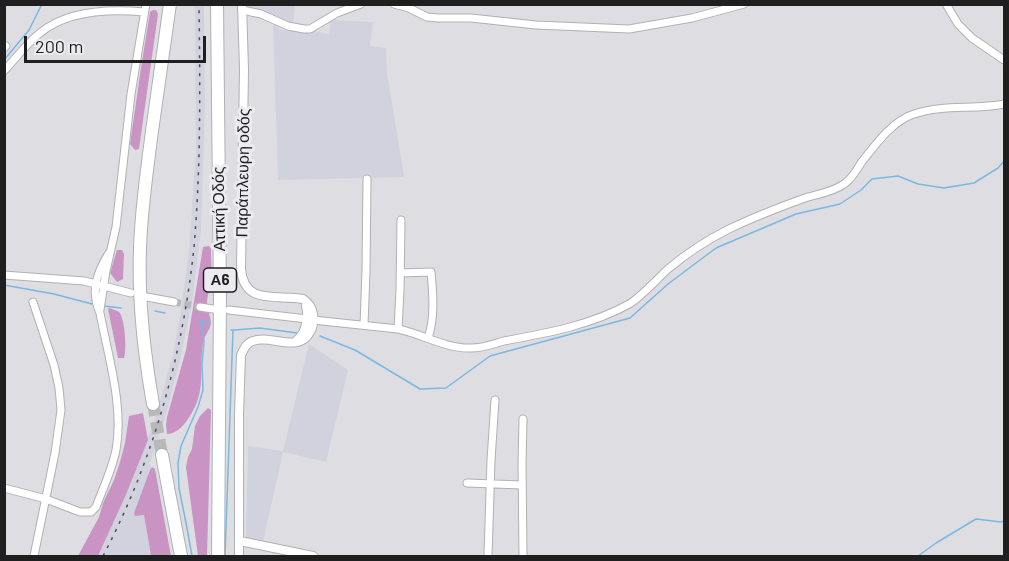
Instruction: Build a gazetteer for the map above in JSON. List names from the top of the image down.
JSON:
{
  "streets": {
    "highway": ["Αττική Οδός", "Α6"],
    "street": ["Παράπλευρη οδός"]
  },
  "scale_bar": "200 m"
}
